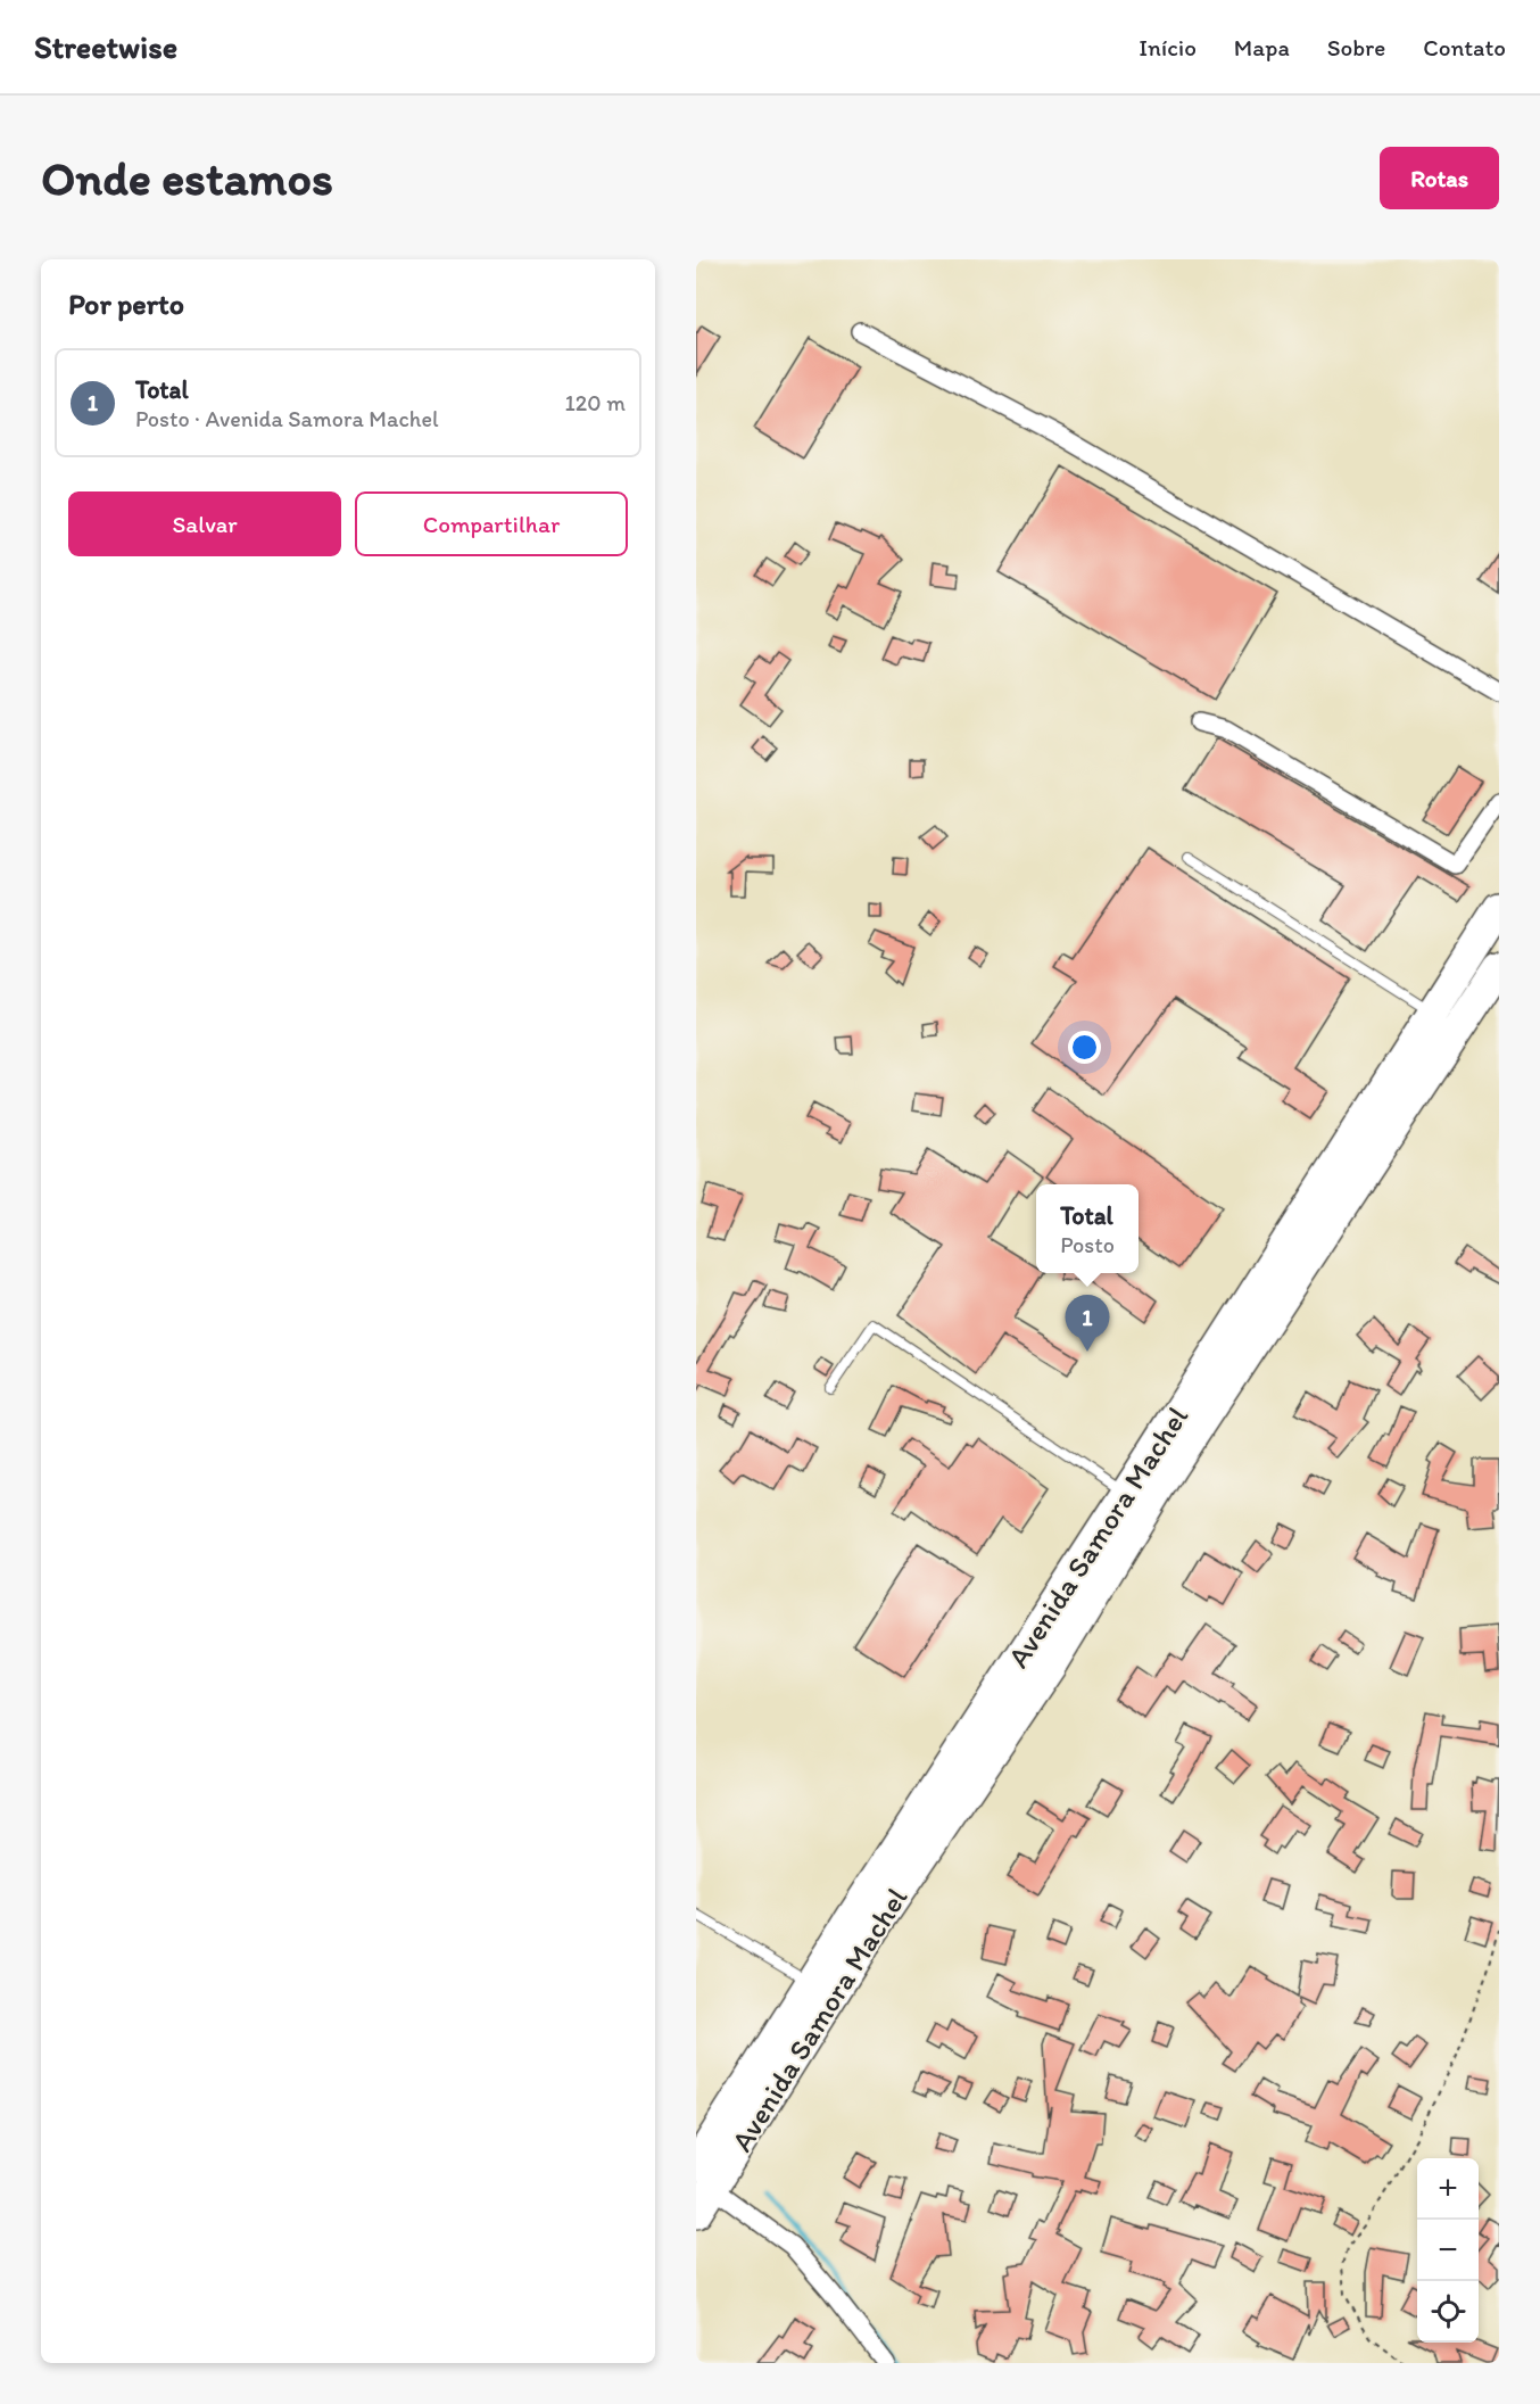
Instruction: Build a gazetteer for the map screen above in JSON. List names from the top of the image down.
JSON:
{
  "streets": {
    "highway": ["Avenida Samora Machel"]
  },
  "page": {
    "header": "Streetwise",
    "nav": [
      "Início",
      "Mapa",
      "Sobre",
      "Contato"
    ],
    "buttons": [
      "Rotas",
      ["Salvar", "Compartilhar"]
    ],
    "title": "Onde estamos",
    "heading": "Por perto",
    "list": [
      {
        "mark": "1",
        "name": "Total",
        "note": "Posto · Avenida Samora Machel",
        "value": "120 m"
      }
    ],
    "popup": ["Total", "Posto"],
    "pins": "1",
    "map_buttons": ["+", "−"]
  }
}
